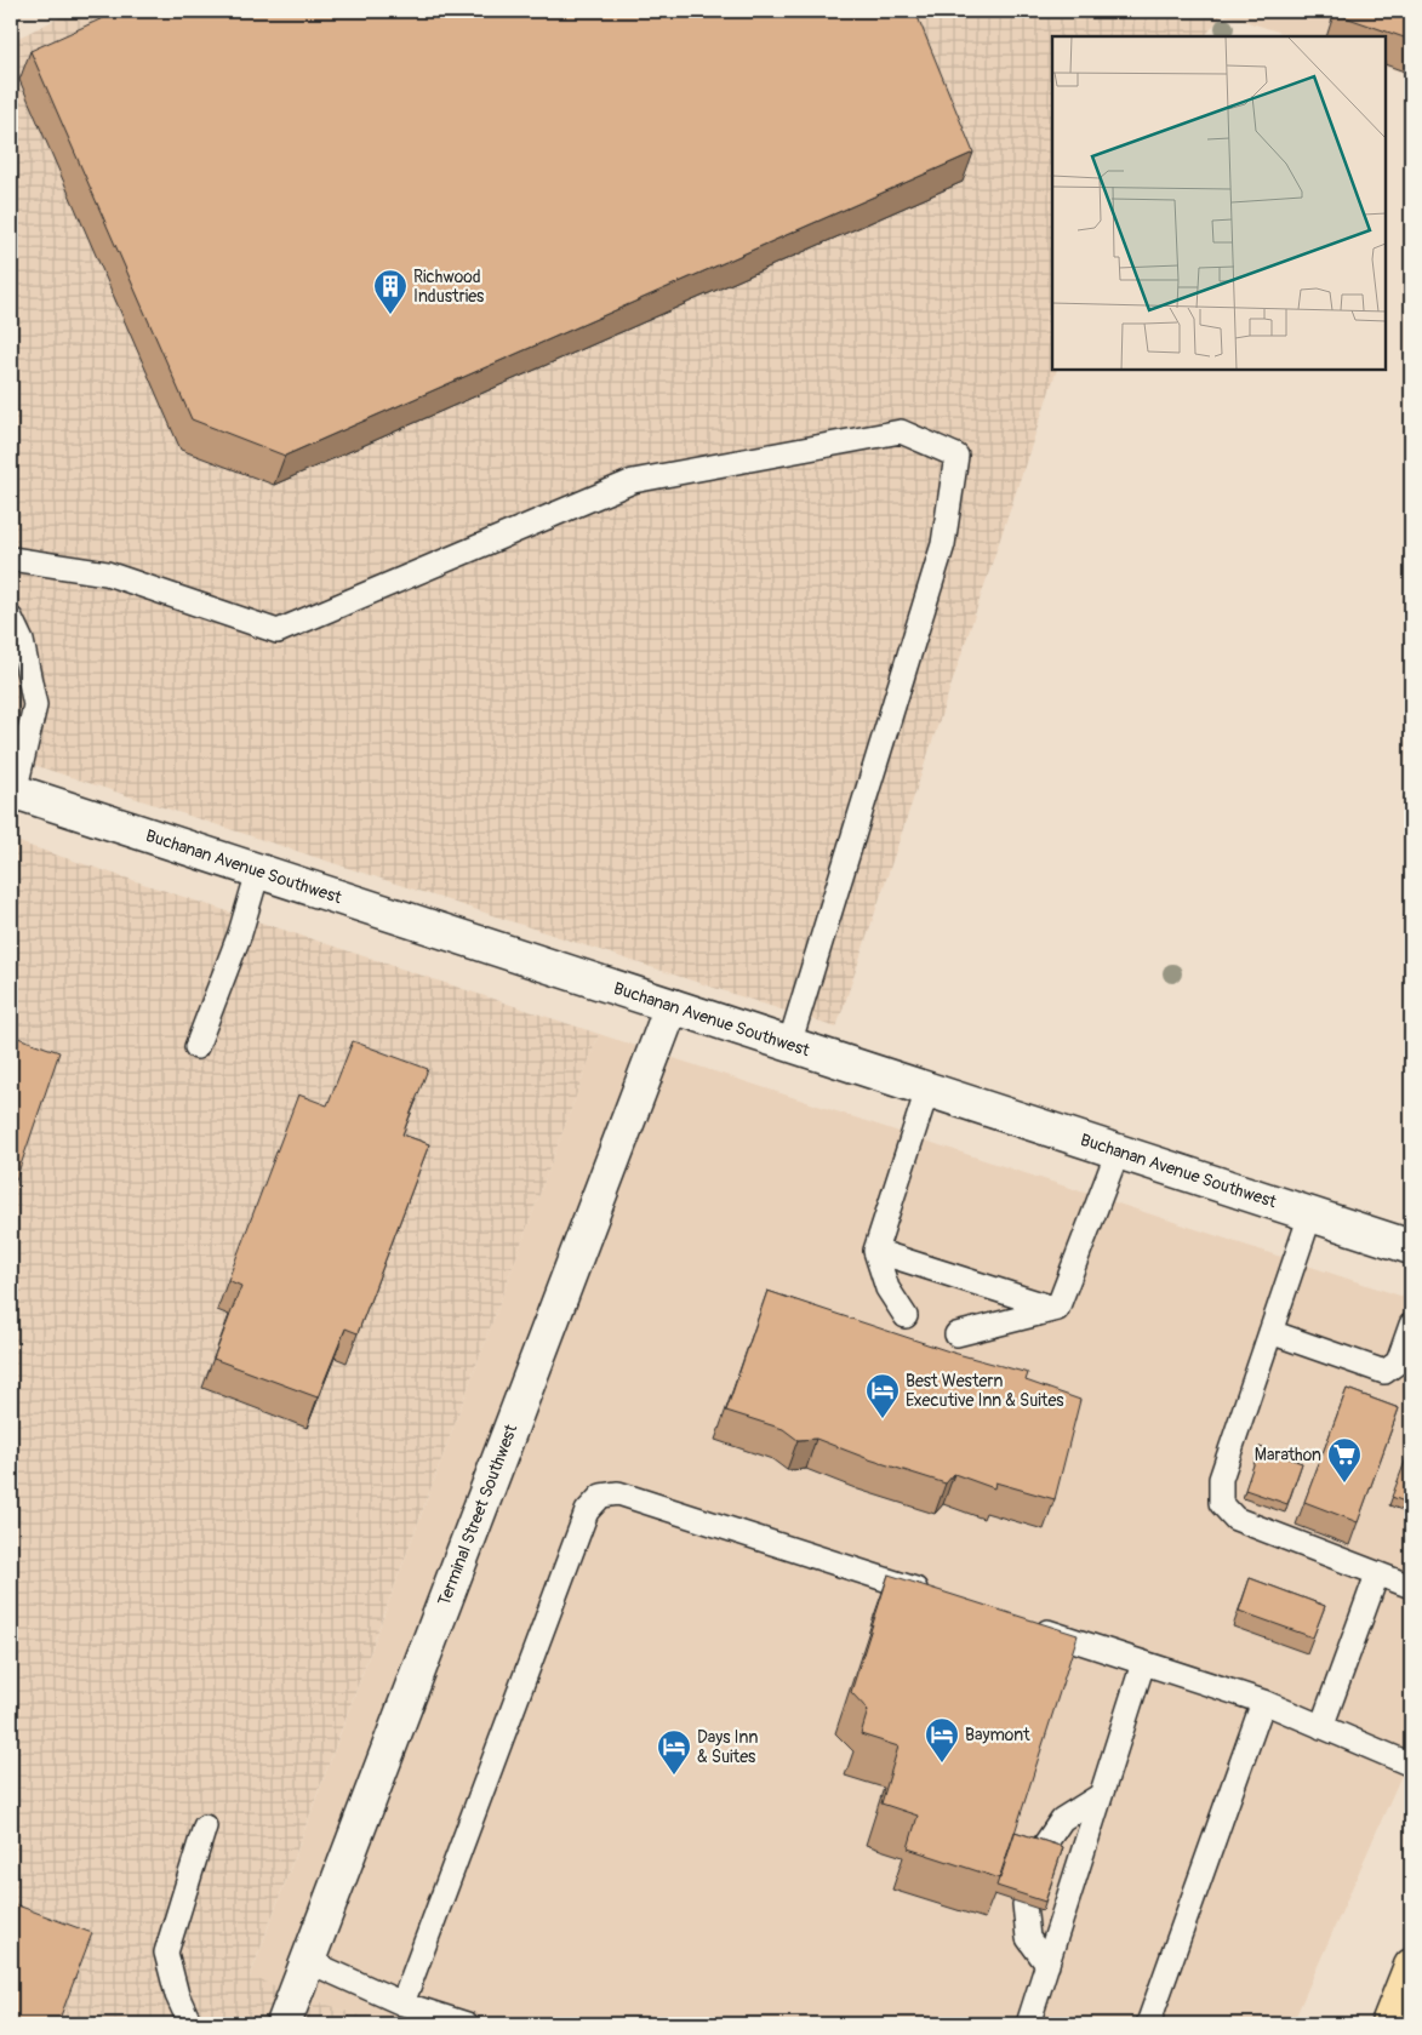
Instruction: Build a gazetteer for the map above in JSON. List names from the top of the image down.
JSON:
{
  "streets": {
    "street": ["Buchanan Avenue Southwest", "Terminal Street Southwest"]
  },
  "crossings": [
    ["Buchanan Avenue Southwest", "Terminal Street Southwest"]
  ],
  "places": {
    "building": ["Richwood Industries"],
    "hotel": ["Best Western Executive Inn & Suites", "Baymont", "Days Inn & Suites"],
    "supermarket": ["Marathon"]
  }
}
